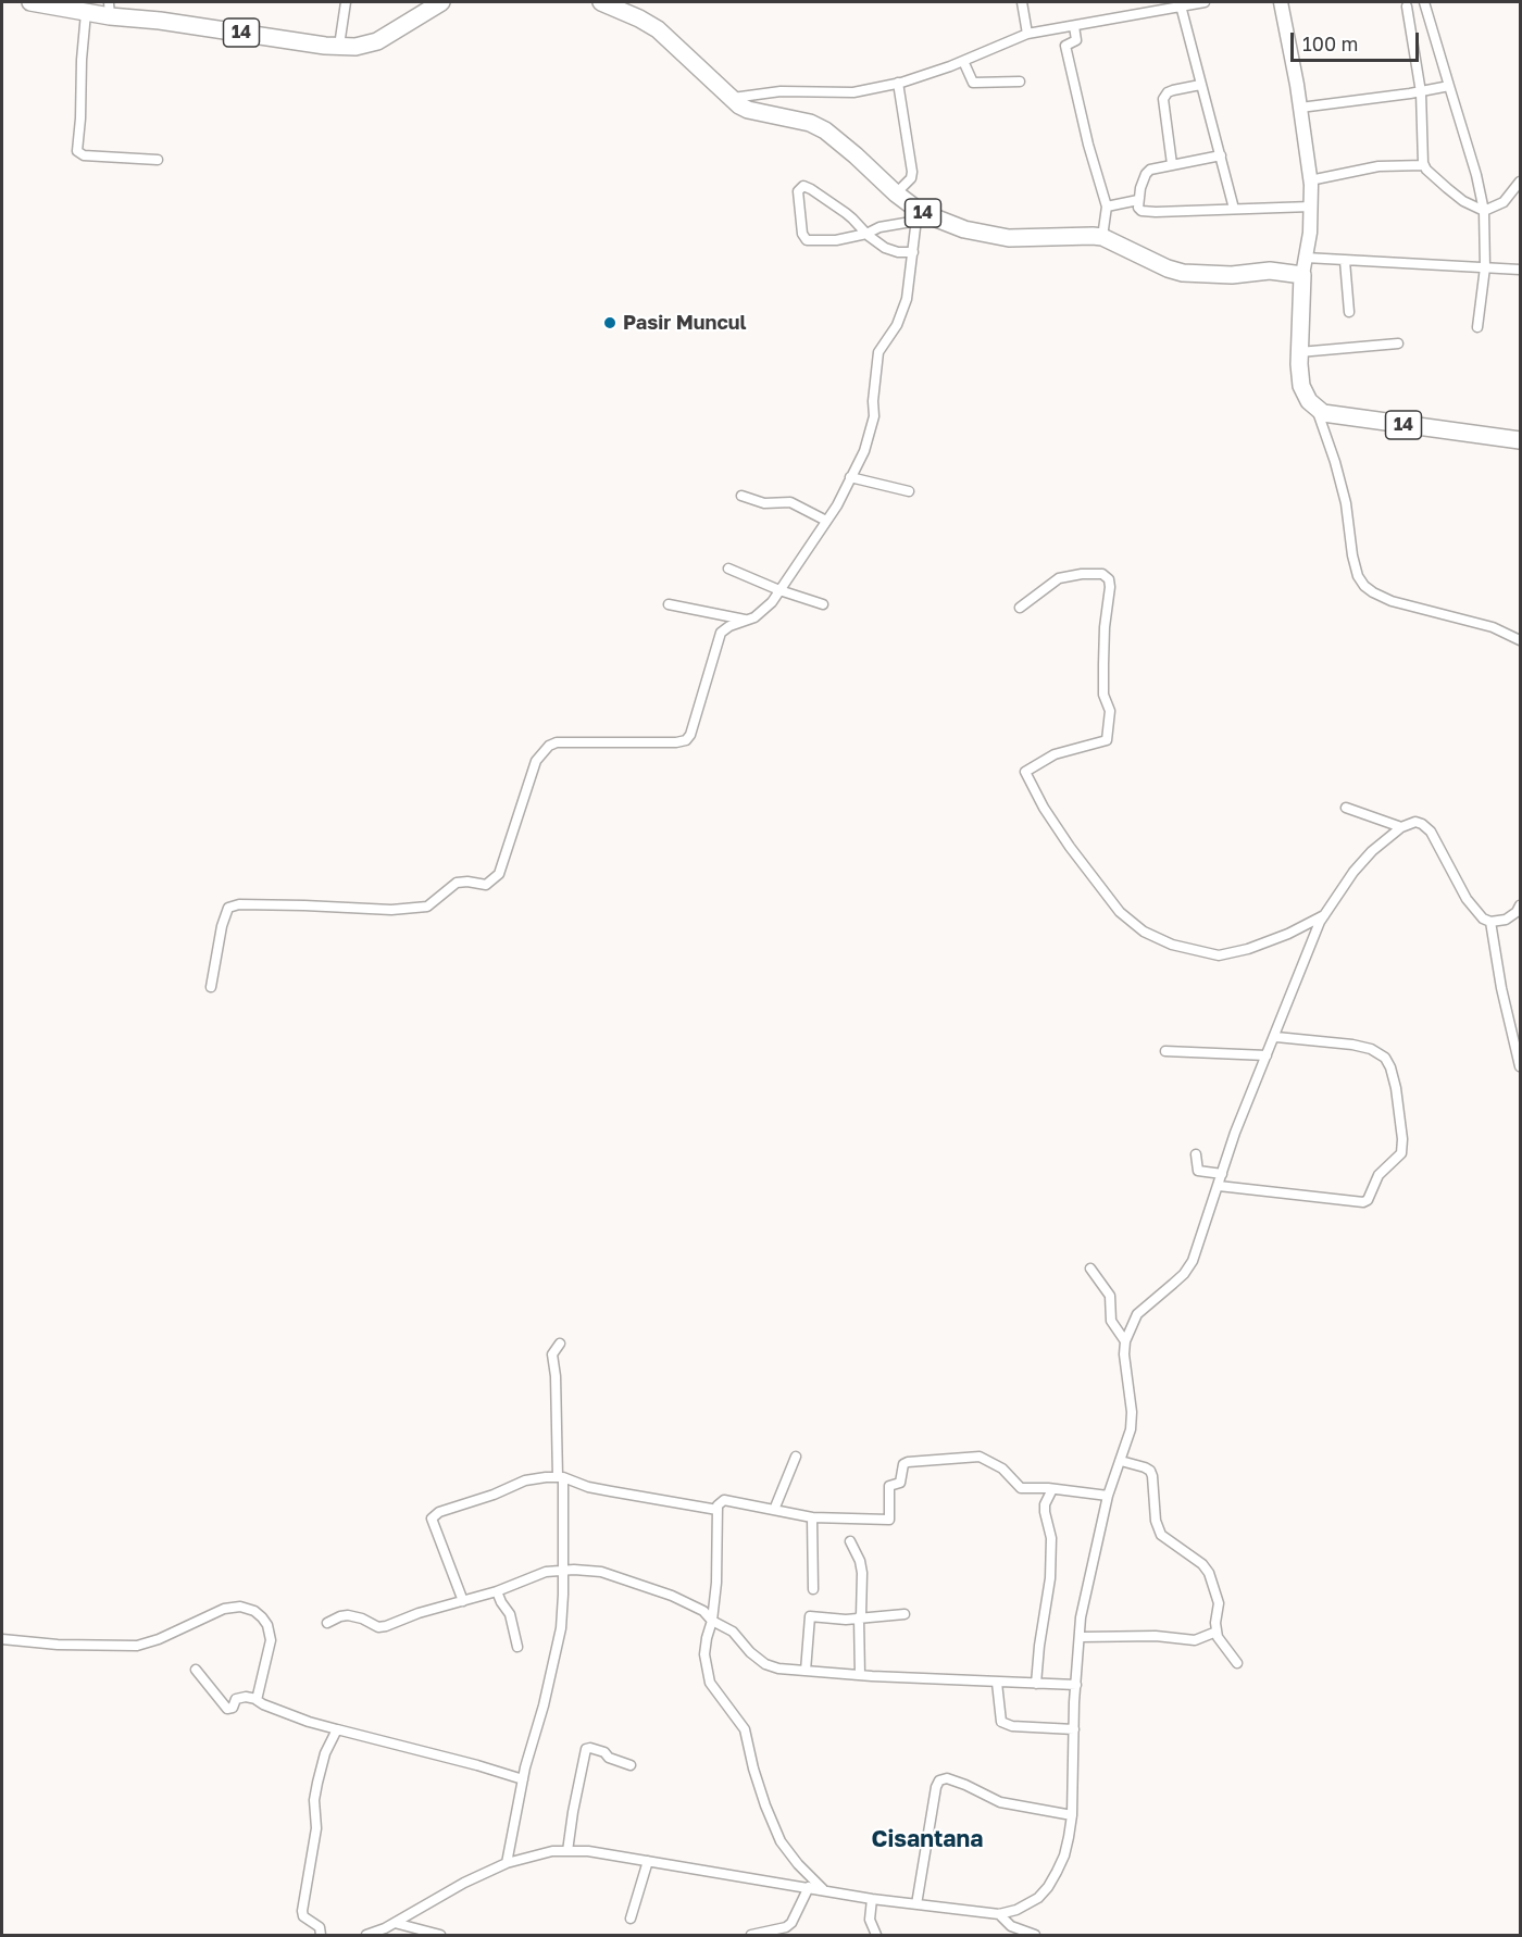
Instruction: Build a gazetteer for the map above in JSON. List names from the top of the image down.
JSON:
{
  "streets": {
    "highway": ["14"]
  },
  "districts": ["Cisantana"],
  "places": ["Pasir Muncul"],
  "scale_bar": "100 m"
}
